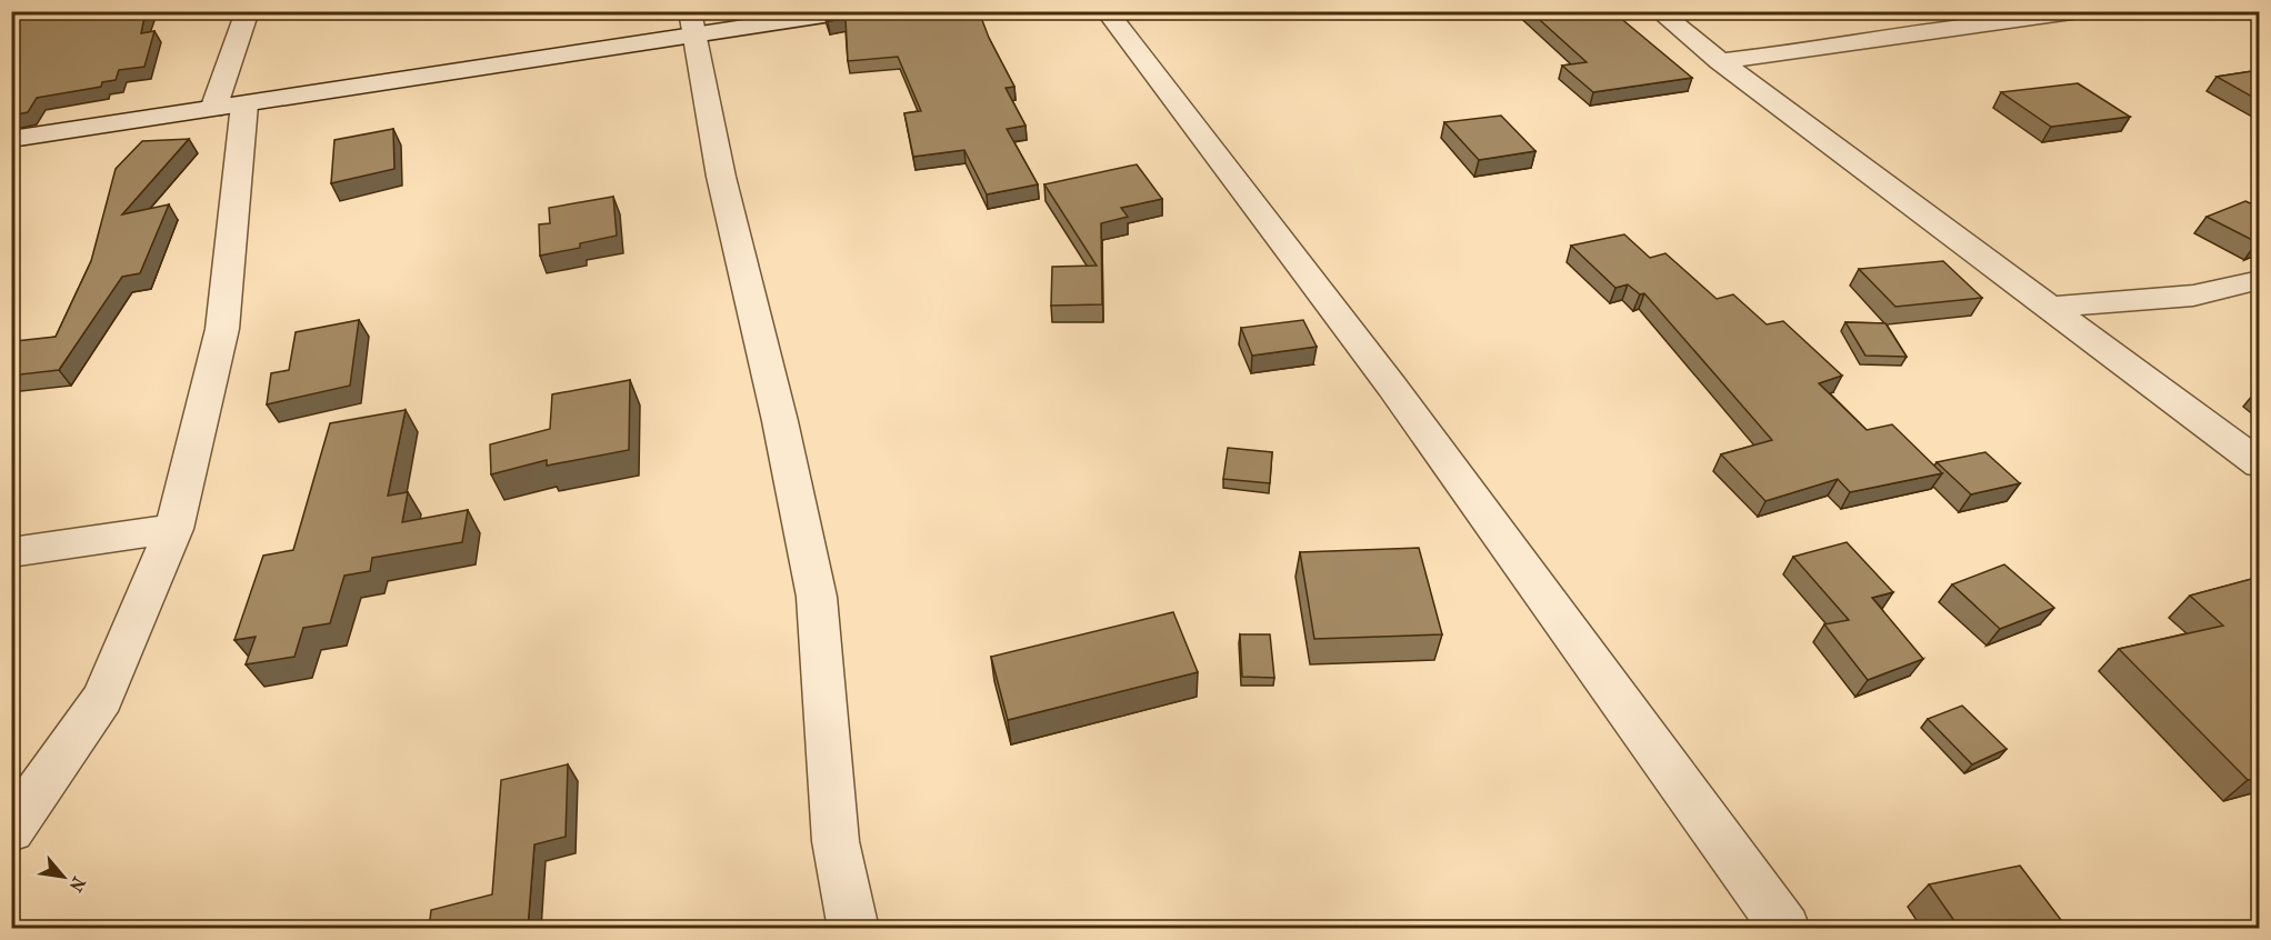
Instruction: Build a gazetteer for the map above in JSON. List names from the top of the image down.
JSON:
{
  "north": "bottom right"
}
